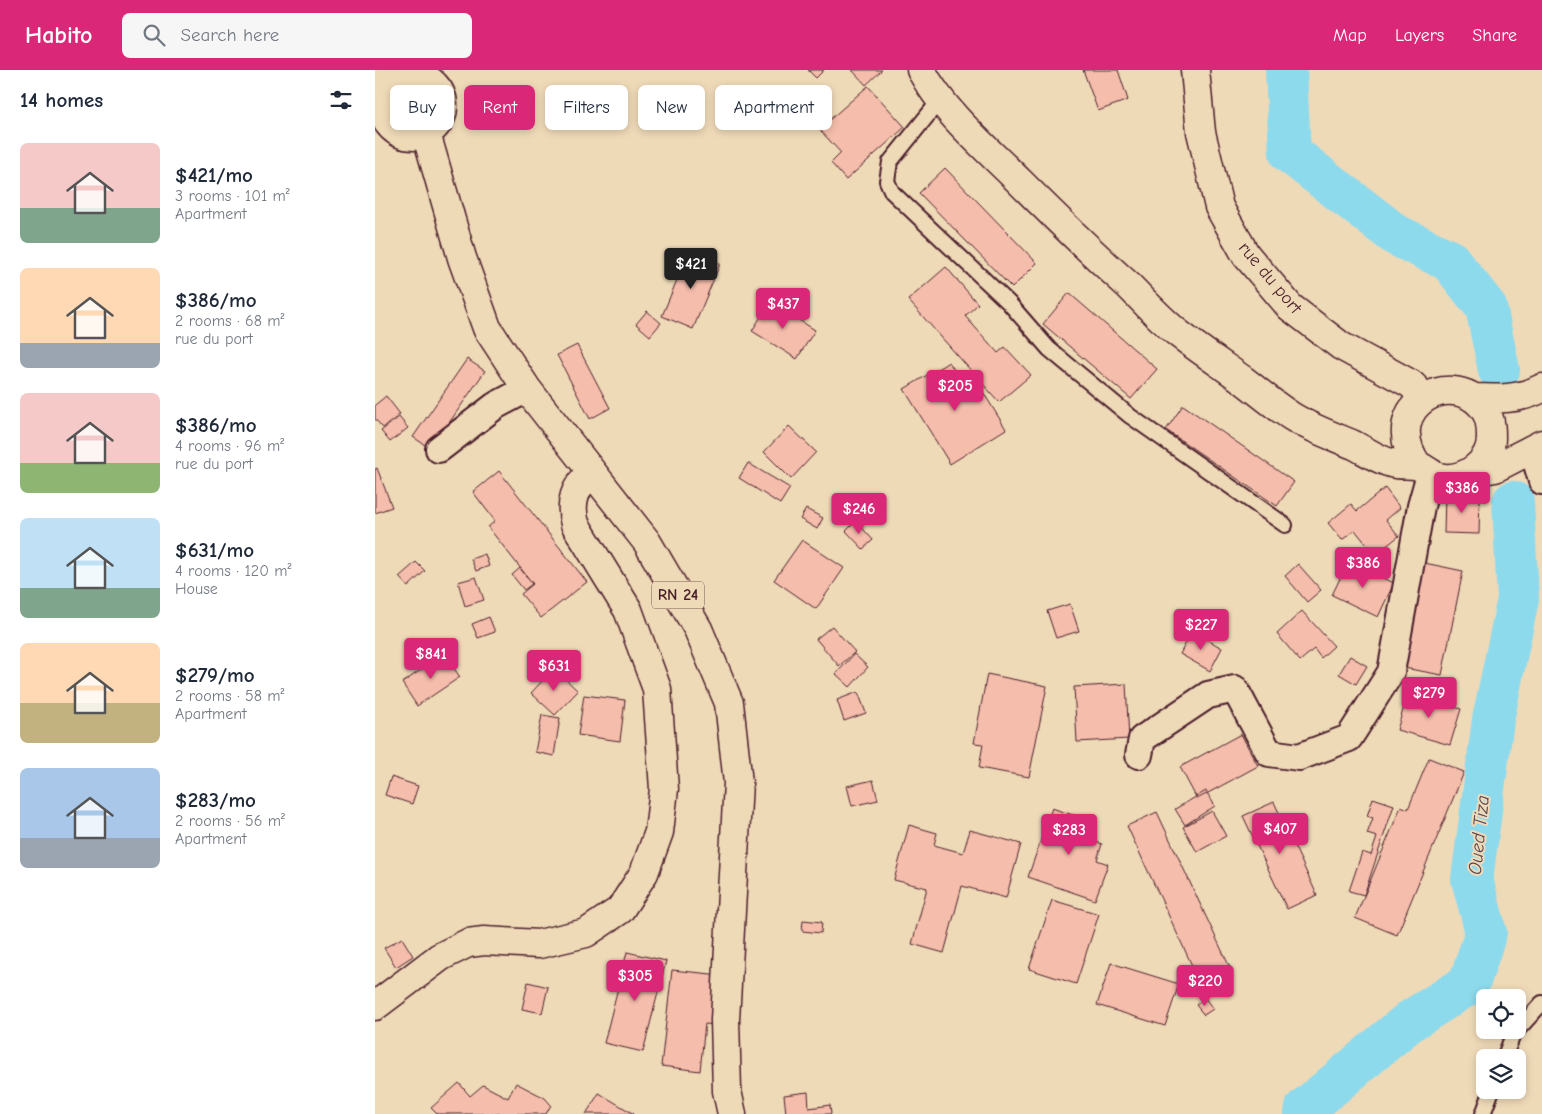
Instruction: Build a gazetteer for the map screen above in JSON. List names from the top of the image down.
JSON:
{
  "streets": {
    "main road": ["rue du port", "RN 24"]
  },
  "water": ["Oued Tiza"],
  "page": {
    "header": "Habito",
    "search": "Search here",
    "nav": ["Map", "Layers", "Share"],
    "heading": "14 homes",
    "chip": [
      "Buy",
      "Rent",
      "Filters",
      "New",
      "Apartment"
    ],
    "list": [
      {
        "name": "$421/mo",
        "note": "3 rooms · 101 m² · Apartment"
      },
      {
        "name": "$386/mo",
        "note": "2 rooms · 68 m² · rue du port"
      },
      {
        "name": "$386/mo",
        "note": "4 rooms · 96 m² · rue du port"
      },
      {
        "name": "$631/mo",
        "note": "4 rooms · 120 m² · House"
      },
      {
        "name": "$279/mo",
        "note": "2 rooms · 58 m² · Apartment"
      },
      {
        "name": "$283/mo",
        "note": "2 rooms · 56 m² · Apartment"
      }
    ],
    "price": [
      "$421",
      "$437",
      "$205",
      "$386",
      "$246",
      "$386",
      "$227",
      "$841",
      "$631",
      "$279",
      "$407",
      "$283",
      "$305",
      "$220"
    ]
  }
}
